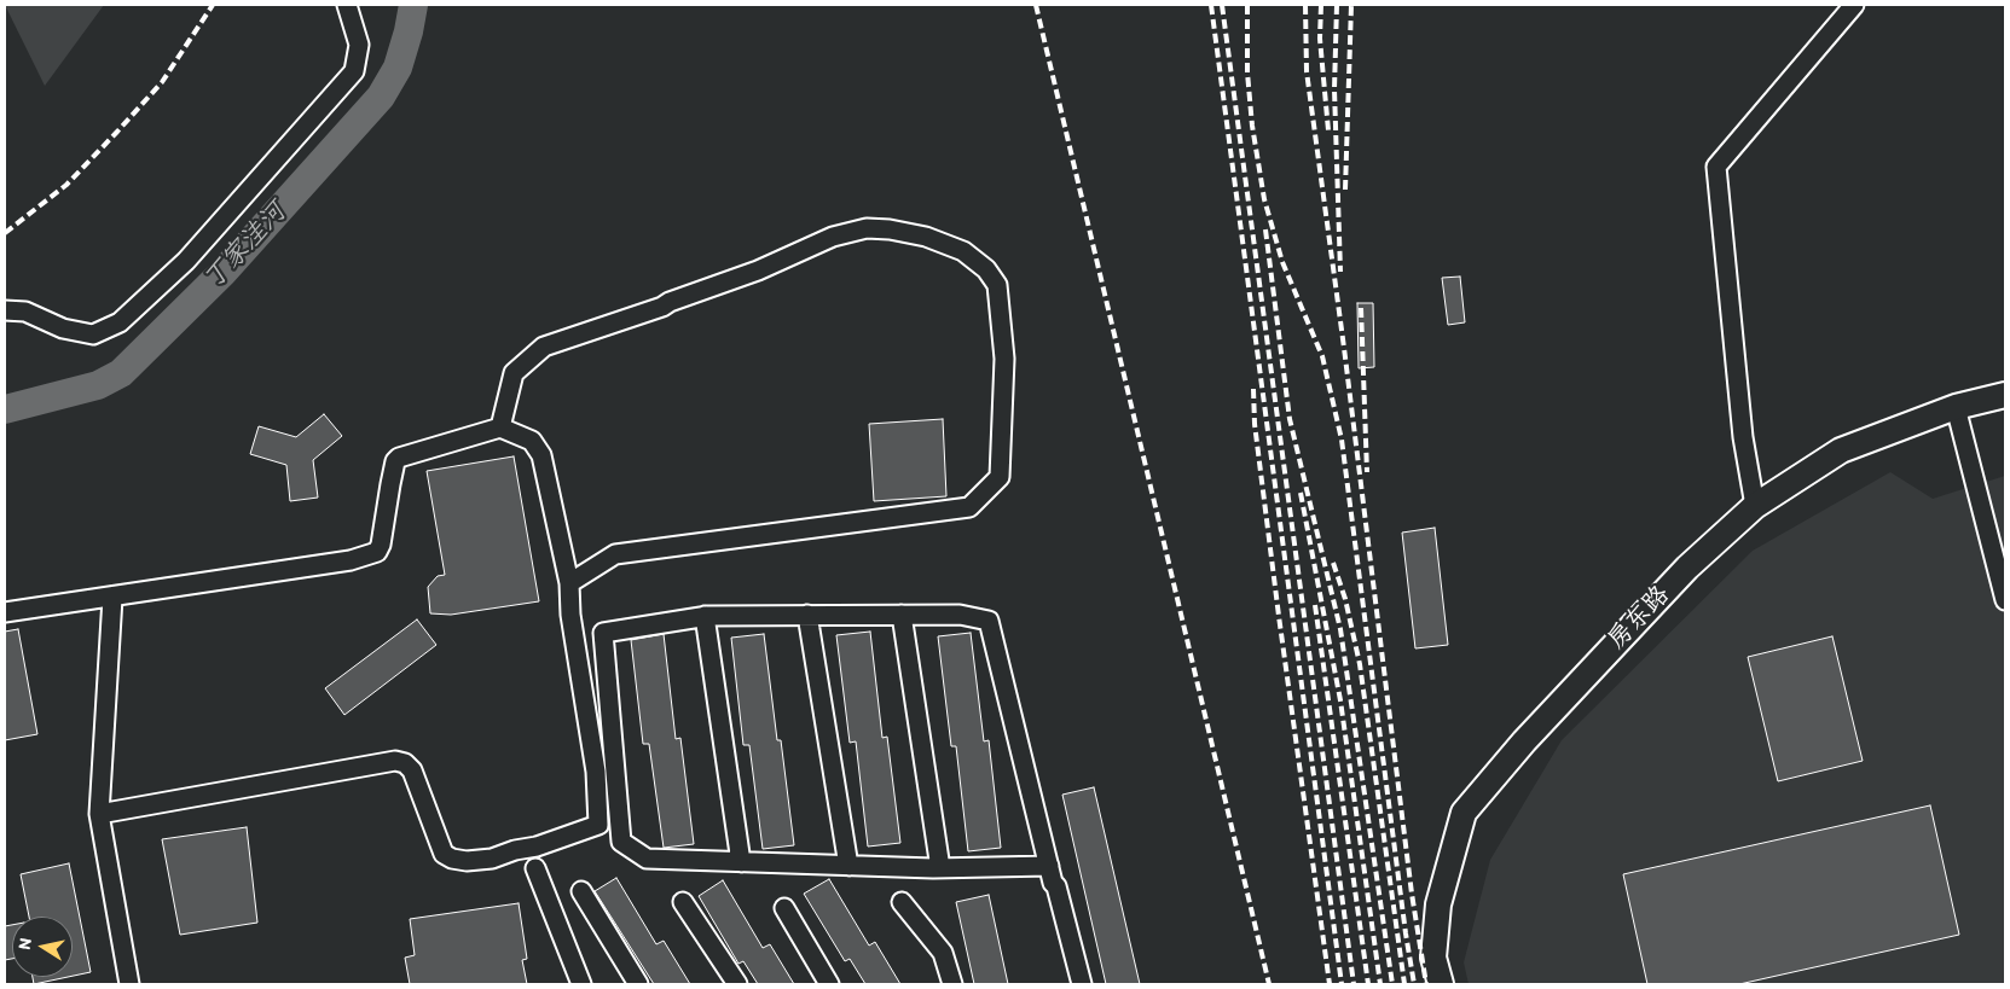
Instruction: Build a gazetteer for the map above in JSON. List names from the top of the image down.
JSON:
{
  "streets": {
    "main road": ["房东路"]
  },
  "water": ["丁家洼河"],
  "north": "left"
}
